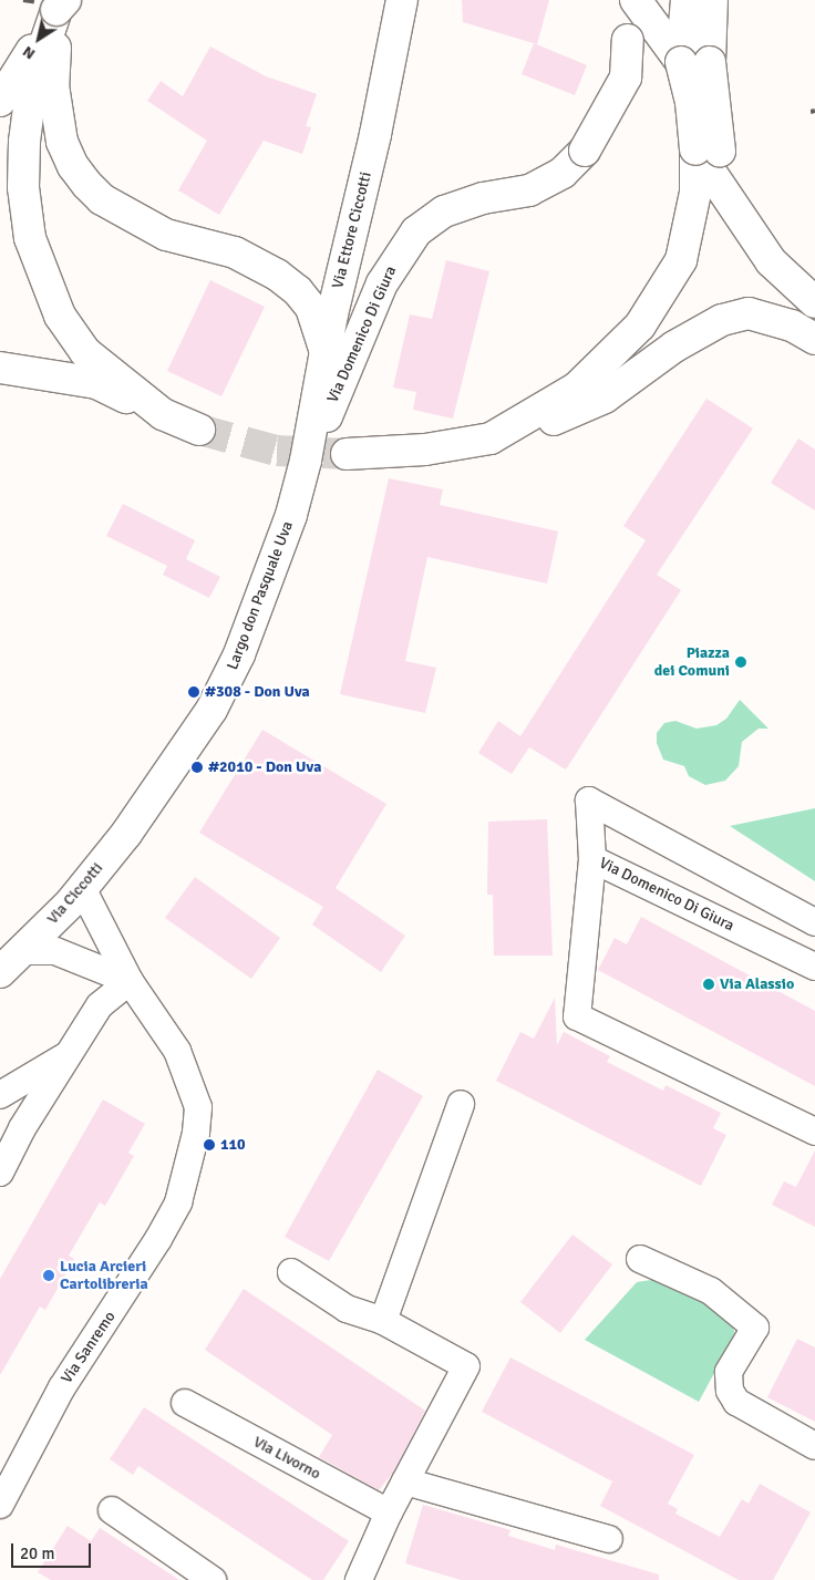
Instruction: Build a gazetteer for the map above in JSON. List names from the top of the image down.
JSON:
{
  "streets": {
    "main road": [
      "Via Ettore Ciccotti",
      "Via Domenico Di Giura",
      "Largo don Pasquale Uva",
      "Via Ciccotti"
    ],
    "street": ["Via Sanremo", "Via Livorno"]
  },
  "crossings": [
    ["Via Ettore Ciccotti", "Via Domenico Di Giura"],
    ["Via Ettore Ciccotti", "Largo don Pasquale Uva"],
    ["Via Domenico Di Giura", "Largo don Pasquale Uva"],
    ["Largo don Pasquale Uva", "Via Ciccotti"],
    ["Via Ciccotti", "Via Sanremo"]
  ],
  "places": [
    "Piazza dei Comuni",
    "#308 - Don Uva",
    "#2010 - Don Uva",
    "Via Alassio",
    "110",
    "Lucia Arcieri Cartolibreria"
  ],
  "scale_bar": "20 m",
  "north": "bottom left"
}
